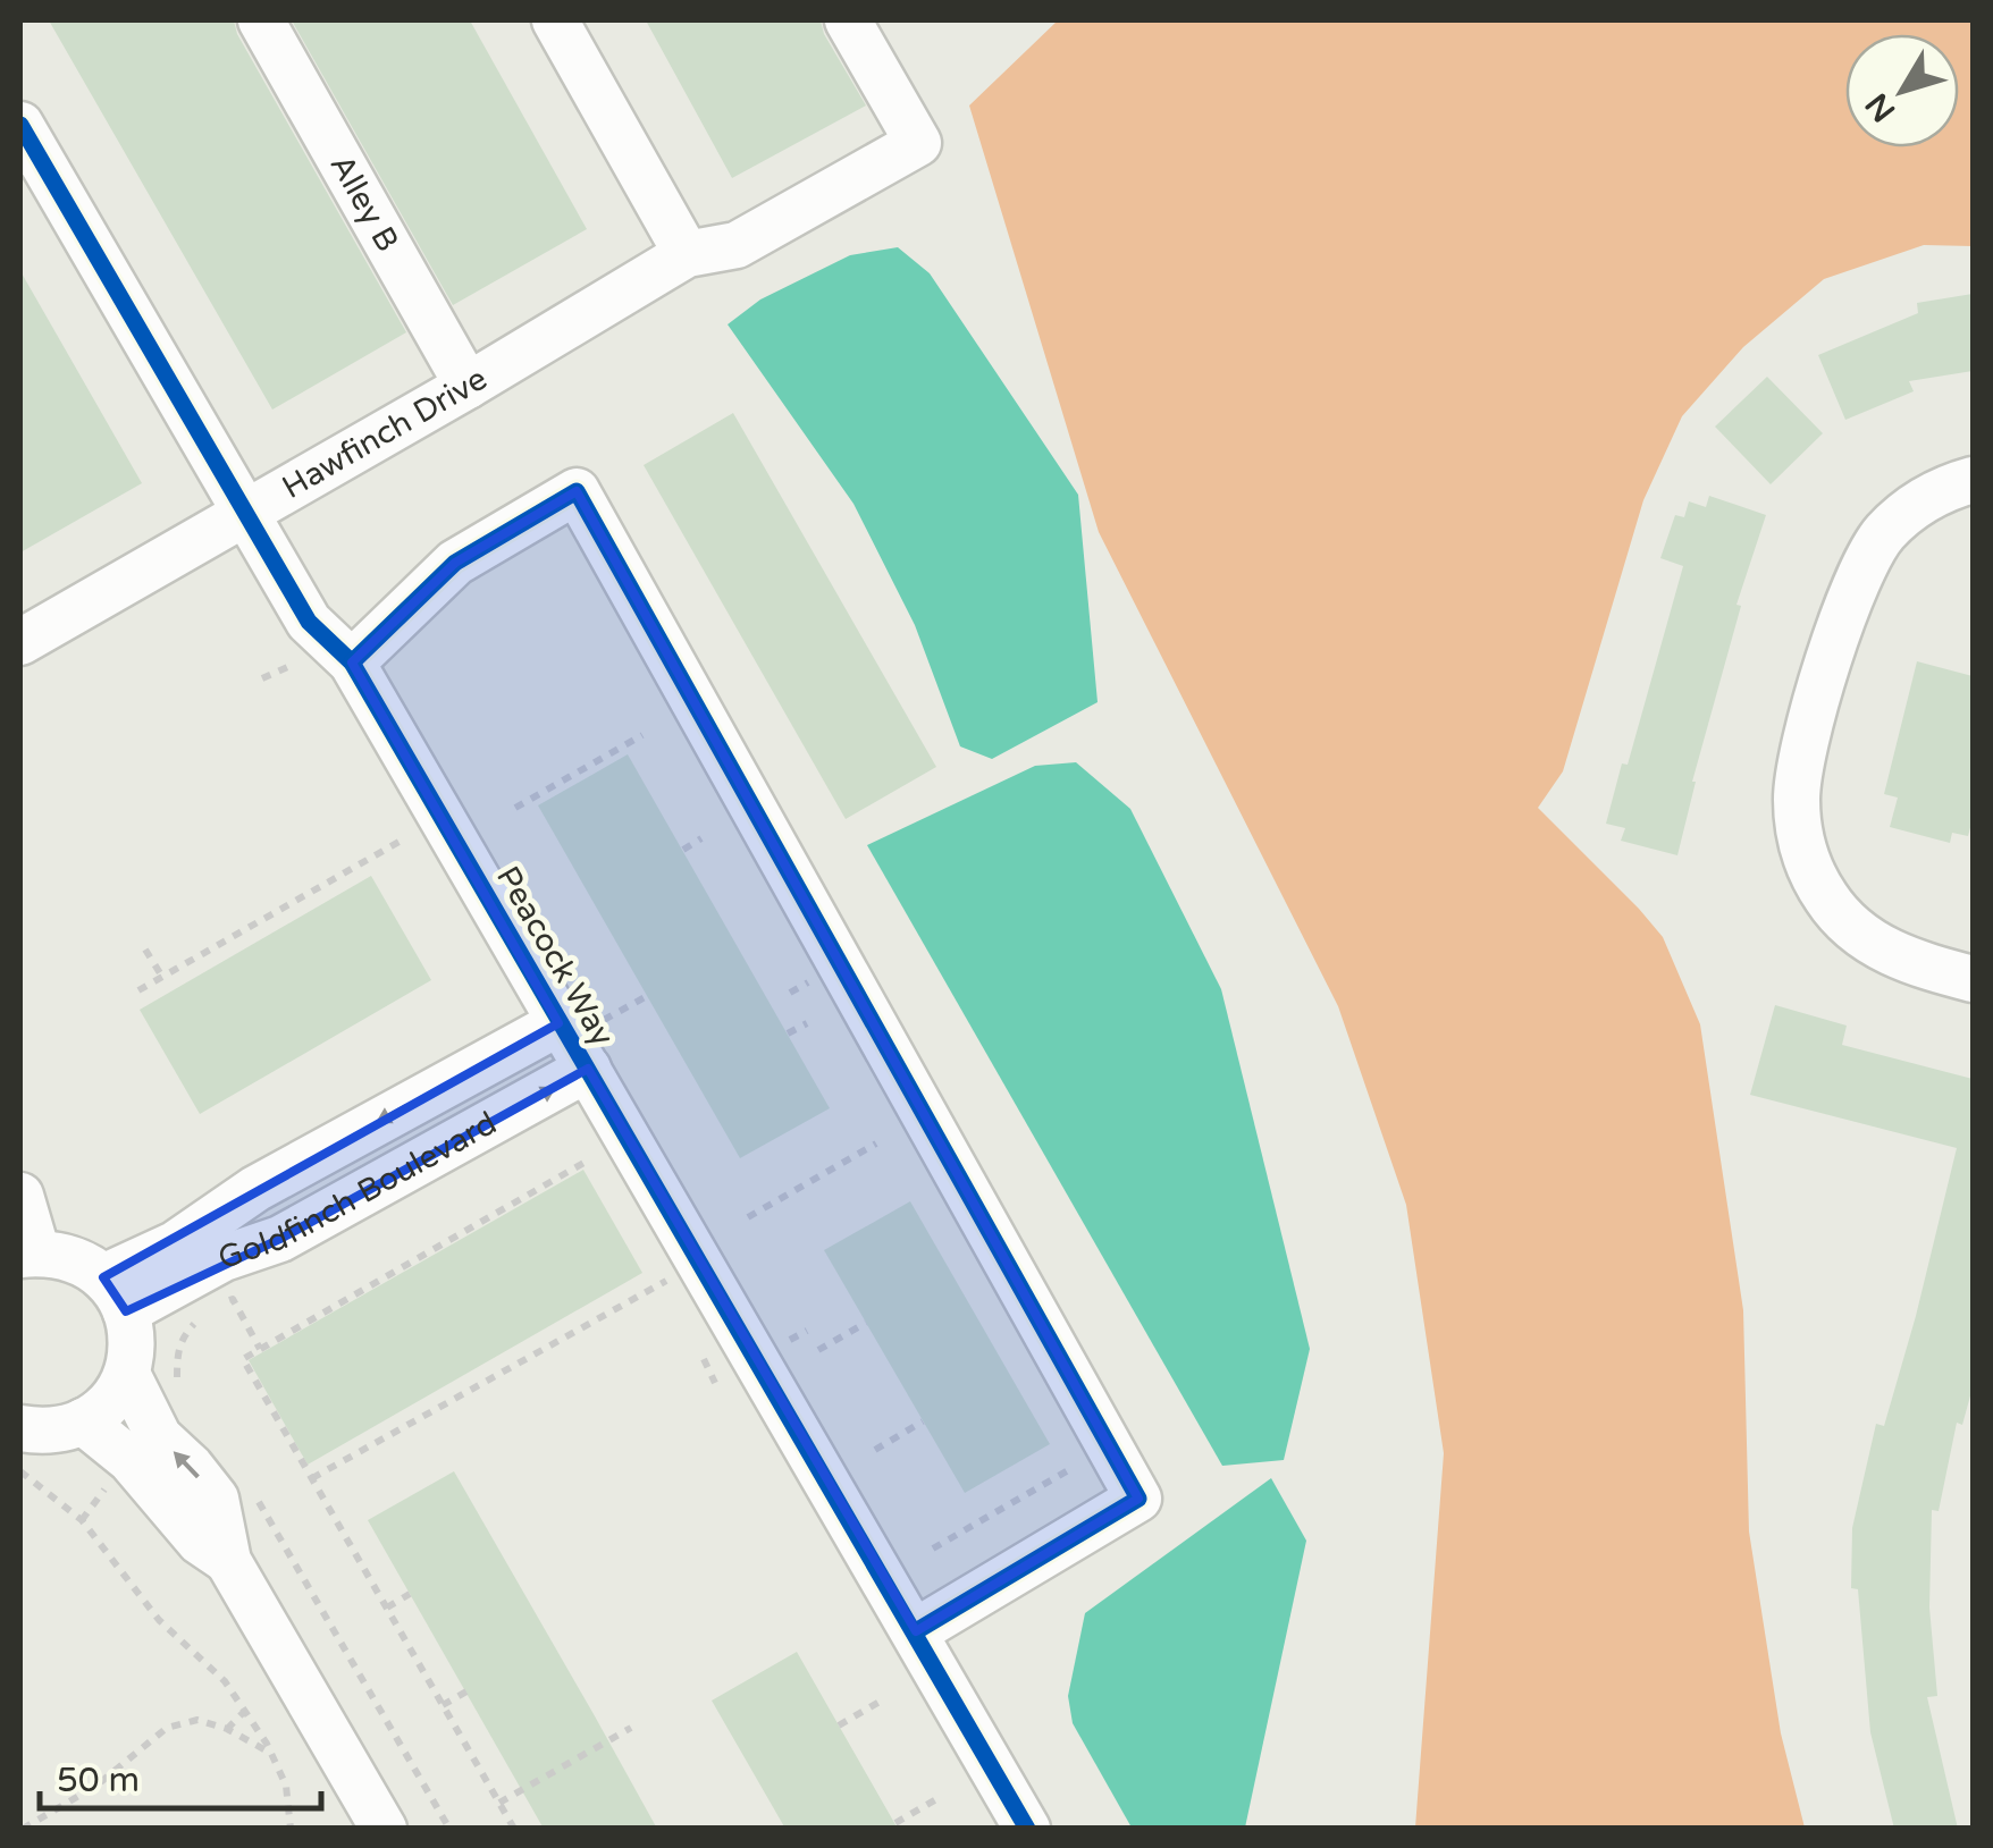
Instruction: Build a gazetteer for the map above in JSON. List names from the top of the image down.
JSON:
{
  "streets": {
    "street": [
      "Alley B",
      "Hawfinch Drive",
      "Peacock Way",
      "Goldfinch Boulevard"
    ]
  },
  "crossings": [
    ["Alley B", "Hawfinch Drive"],
    ["Hawfinch Drive", "Peacock Way"],
    ["Peacock Way", "Goldfinch Boulevard"]
  ],
  "scale_bar": "50 m",
  "north": "bottom left"
}
